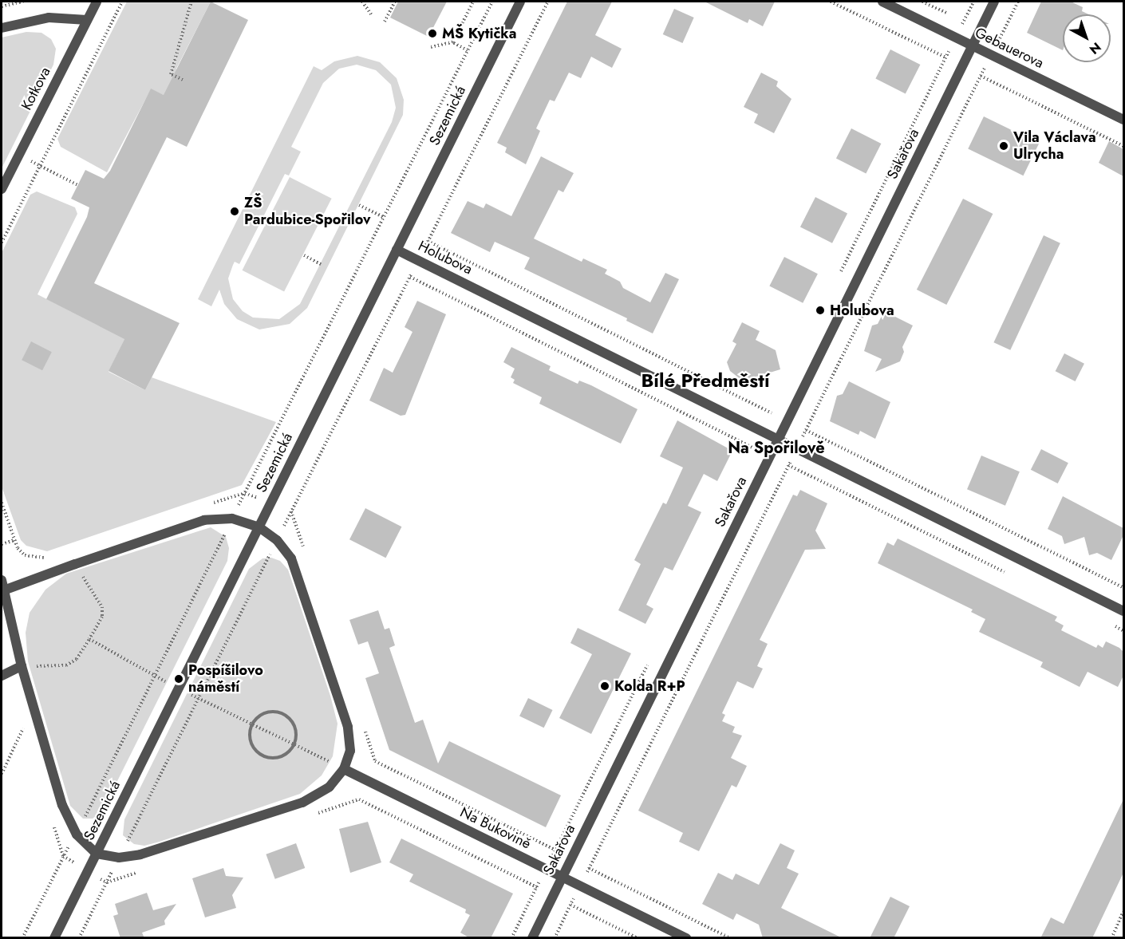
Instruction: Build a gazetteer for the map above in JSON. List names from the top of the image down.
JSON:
{
  "streets": {
    "street": [
      "Gebauerova",
      "Kotkova",
      "Sezemická",
      "Sakařova",
      "Holubova",
      "Na Bukovině"
    ]
  },
  "crossings": [
    ["Gebauerova", "Sakařova"],
    ["Sezemická", "Holubova"],
    ["Sakařova", "Holubova"],
    ["Sakařova", "Na Bukovině"]
  ],
  "districts": ["Bílé Předměstí", "Na Spořilově"],
  "places": [
    "MŠ Kytička",
    "Vila Václava Ulrycha",
    "ZŠ Pardubice-Spořilov",
    "Holubova",
    "Pospíšilovo náměstí",
    "Kolda R+P"
  ],
  "north": "bottom right"
}
